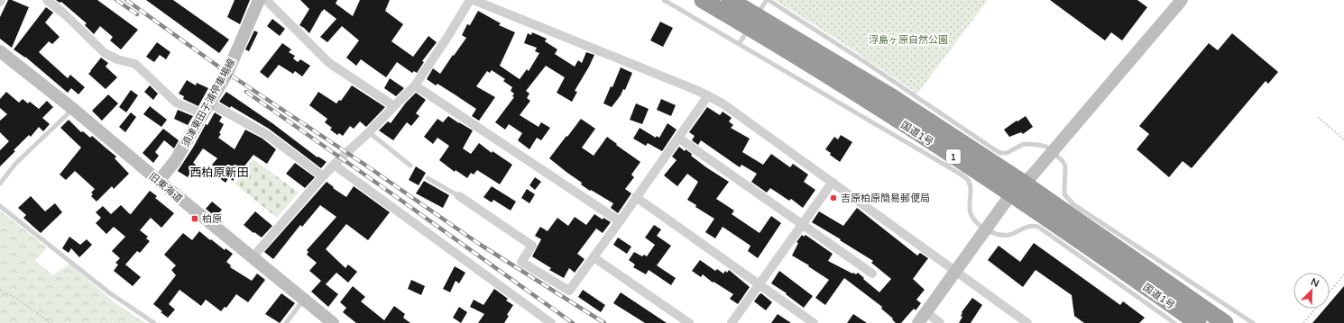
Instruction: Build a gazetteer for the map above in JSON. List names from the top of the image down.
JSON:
{
  "streets": {
    "highway": ["国道1号", "1"],
    "main road": ["須津東田子浦停車場線", "旧東海道"]
  },
  "crossings": [
    ["須津東田子浦停車場線", "旧東海道"]
  ],
  "districts": ["西柏原新田"],
  "parks": ["浮島ヶ原自然公園"],
  "places": {
    "other": ["吉原柏原簡易郵便局"],
    "transit": ["柏原"]
  },
  "north": "top right"
}
